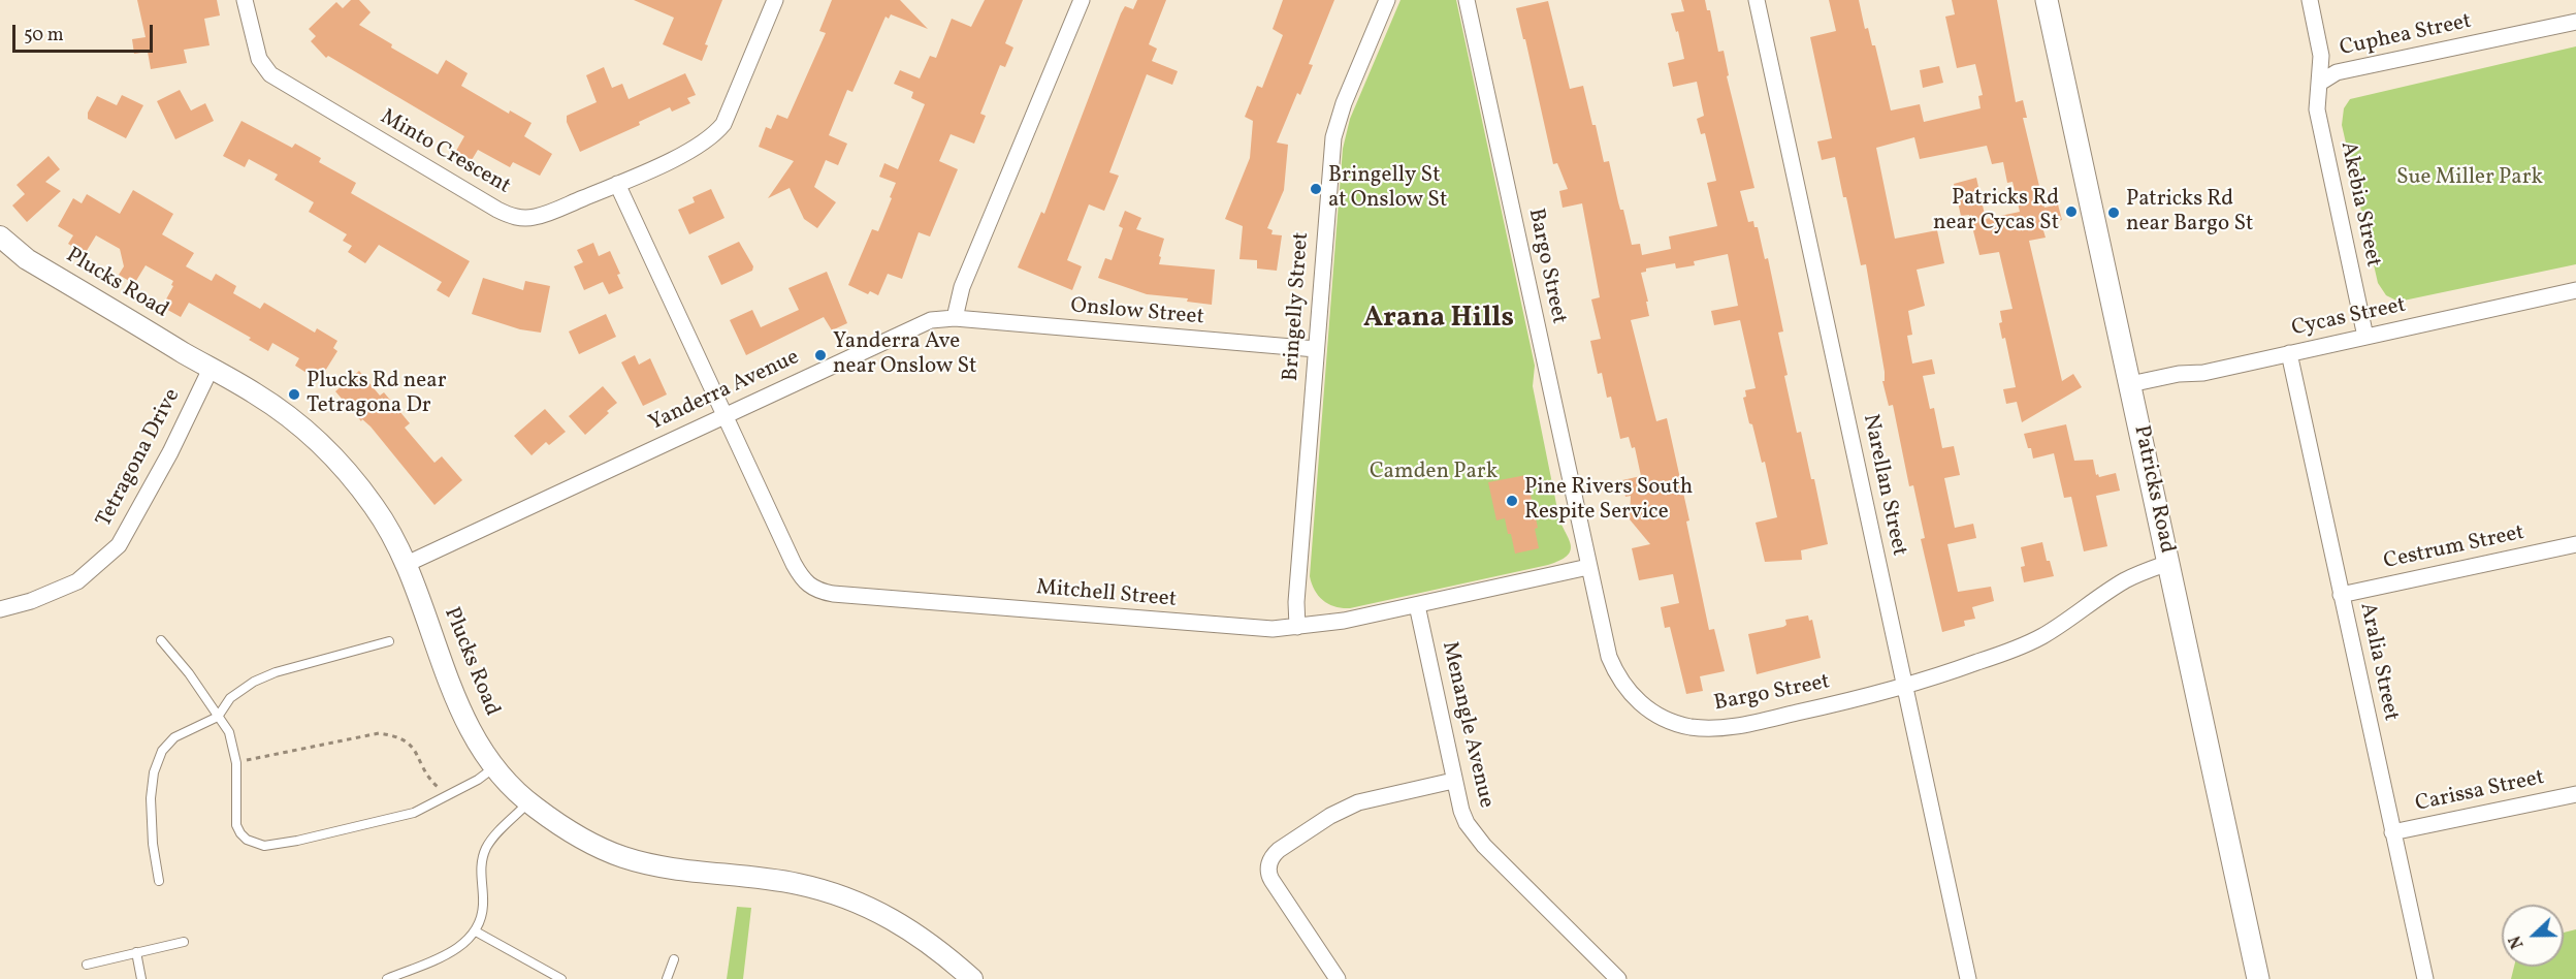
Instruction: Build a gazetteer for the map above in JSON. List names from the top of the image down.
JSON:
{
  "streets": {
    "main road": ["Patricks Road"],
    "street": [
      "Cuphea Street",
      "Minto Crescent",
      "Akebia Street",
      "Bargo Street",
      "Plucks Road",
      "Bringelly Street",
      "Onslow Street",
      "Cycas Street",
      "Yanderra Avenue",
      "Tetragona Drive",
      "Narellan Street",
      "Cestrum Street",
      "Mitchell Street",
      "Aralia Street",
      "Menangle Avenue",
      "Carissa Street"
    ]
  },
  "crossings": [
    ["Cuphea Street", "Akebia Street"],
    ["Akebia Street", "Cycas Street"],
    ["Bargo Street", "Narellan Street"],
    ["Bargo Street", "Patricks Road"],
    ["Bargo Street", "Mitchell Street"],
    ["Plucks Road", "Yanderra Avenue"],
    ["Plucks Road", "Tetragona Drive"],
    ["Bringelly Street", "Onslow Street"],
    ["Bringelly Street", "Mitchell Street"],
    ["Onslow Street", "Yanderra Avenue"],
    ["Cycas Street", "Patricks Road"],
    ["Cycas Street", "Aralia Street"],
    ["Yanderra Avenue", "Mitchell Street"],
    ["Cestrum Street", "Aralia Street"],
    ["Mitchell Street", "Menangle Avenue"],
    ["Aralia Street", "Carissa Street"]
  ],
  "districts": ["Arana Hills"],
  "parks": ["Sue Miller Park", "Camden Park"],
  "places": [
    "Bringelly St at Onslow St",
    "Patricks Rd near Cycas St",
    "Patricks Rd near Bargo St",
    "Yanderra Ave near Onslow St",
    "Plucks Rd near Tetragona Dr",
    "Pine Rivers South Respite Service"
  ],
  "scale_bar": "50 m",
  "north": "left"
}
